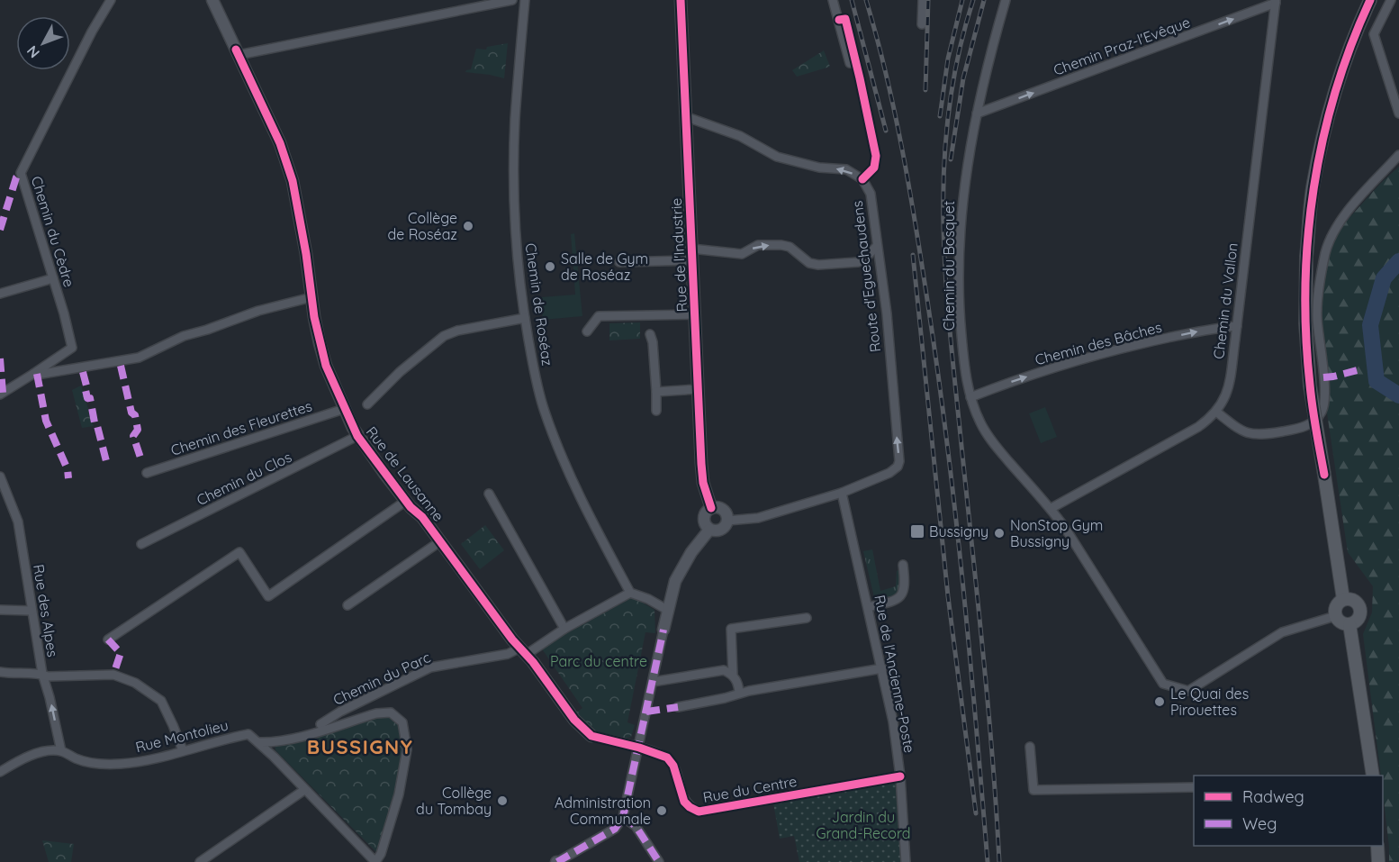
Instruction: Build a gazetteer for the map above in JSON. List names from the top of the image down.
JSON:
{
  "streets": {
    "street": [
      "Chemin Praz-l'Evêque",
      "Chemin du Cèdre",
      "Rue de l'Industrie",
      "Chemin du Bosquet",
      "Route d'Eguechaudens",
      "Chemin du Vallon",
      "Chemin de Roséaz",
      "Chemin des Bâches",
      "Chemin des Fleurettes",
      "Rue de Lausanne",
      "Chemin du Clos",
      "Rue des Alpes",
      "Rue de l'Ancienne-Poste",
      "Chemin du Parc",
      "Rue Montolieu",
      "Rue du Centre"
    ]
  },
  "crossings": [
    ["Chemin Praz-l'Evêque", "Chemin du Bosquet"],
    ["Chemin Praz-l'Evêque", "Chemin du Vallon"],
    ["Chemin du Cèdre", "Rue de Lausanne"],
    ["Rue de l'Industrie", "Route d'Eguechaudens"],
    ["Chemin du Bosquet", "Chemin du Vallon"],
    ["Chemin du Bosquet", "Chemin des Bâches"],
    ["Route d'Eguechaudens", "Rue de l'Ancienne-Poste"],
    ["Chemin du Vallon", "Chemin des Bâches"],
    ["Chemin de Roséaz", "Chemin du Parc"],
    ["Chemin des Fleurettes", "Rue de Lausanne"],
    ["Rue de Lausanne", "Chemin du Clos"],
    ["Rue de Lausanne", "Chemin du Parc"],
    ["Rue de Lausanne", "Rue du Centre"],
    ["Rue des Alpes", "Rue Montolieu"],
    ["Rue de l'Ancienne-Poste", "Rue du Centre"]
  ],
  "one_way": ["Chemin Praz-l'Evêque", "Chemin des Bâches"],
  "districts": ["BUSSIGNY"],
  "parks": ["Parc du centre", "Jardin du Grand-Record"],
  "places": {
    "other": [
      "Collège de Roséaz",
      "Salle de Gym de Roséaz",
      "NonStop Gym Bussigny",
      "Le Quai des Pirouettes",
      "Collège du Tombay",
      "Administration Communale"
    ],
    "transit": ["Bussigny"]
  },
  "legend": ["Radweg", "Weg"],
  "north": "bottom left"
}
